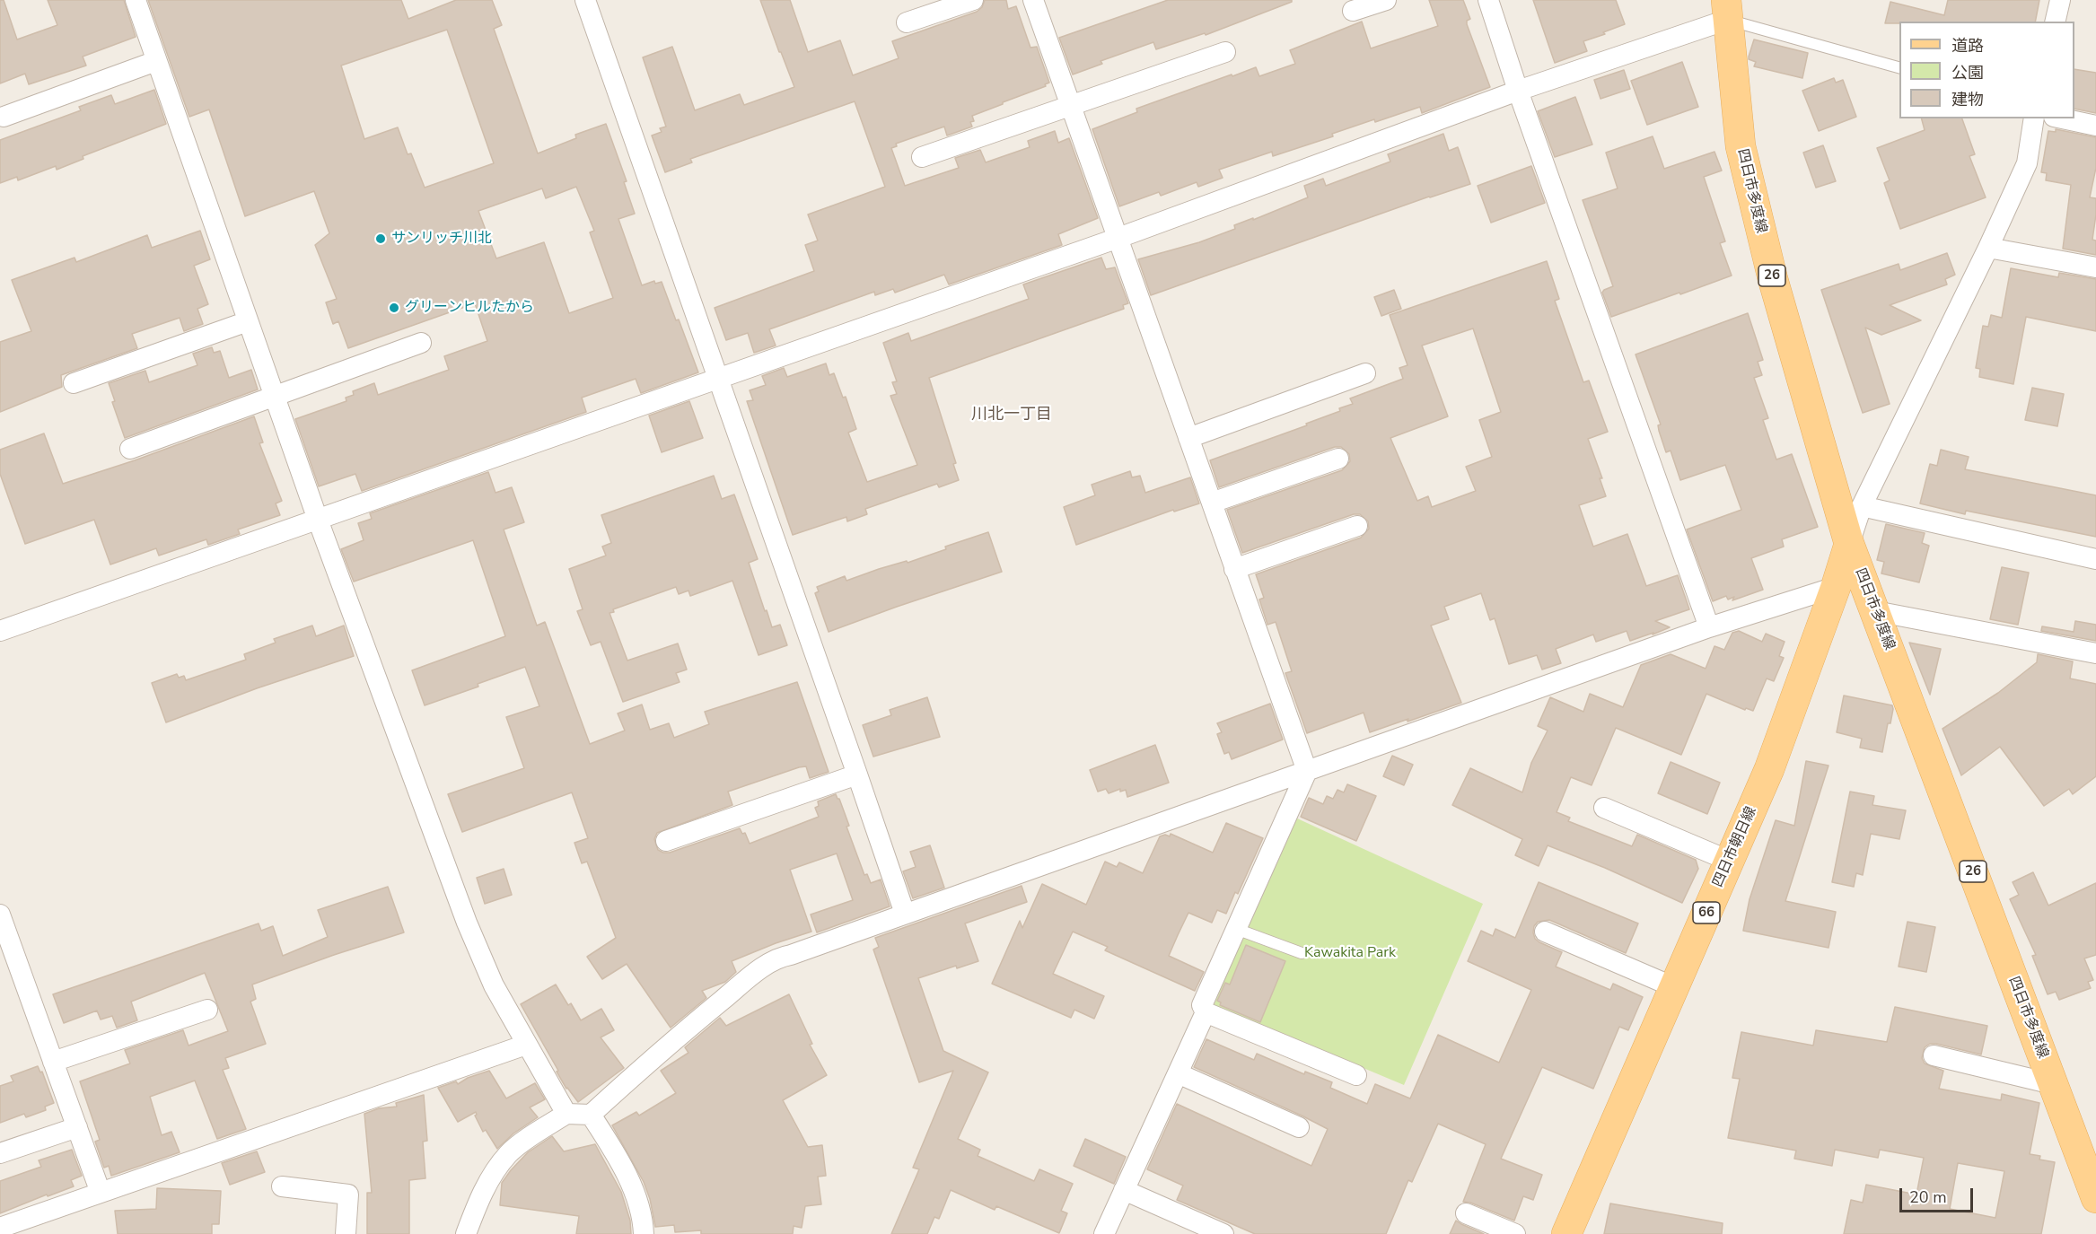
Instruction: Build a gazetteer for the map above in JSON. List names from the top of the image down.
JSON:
{
  "streets": {
    "main road": [
      "四日市多度線",
      "26",
      "四日市朝日線",
      "66"
    ]
  },
  "crossings": [
    ["四日市多度線", "四日市朝日線"]
  ],
  "districts": ["川北一丁目"],
  "parks": ["Kawakita Park"],
  "places": ["サンリッチ川北", "グリーンヒルたから"],
  "legend": ["道路", "公園", "建物"],
  "scale_bar": "20 m"
}
